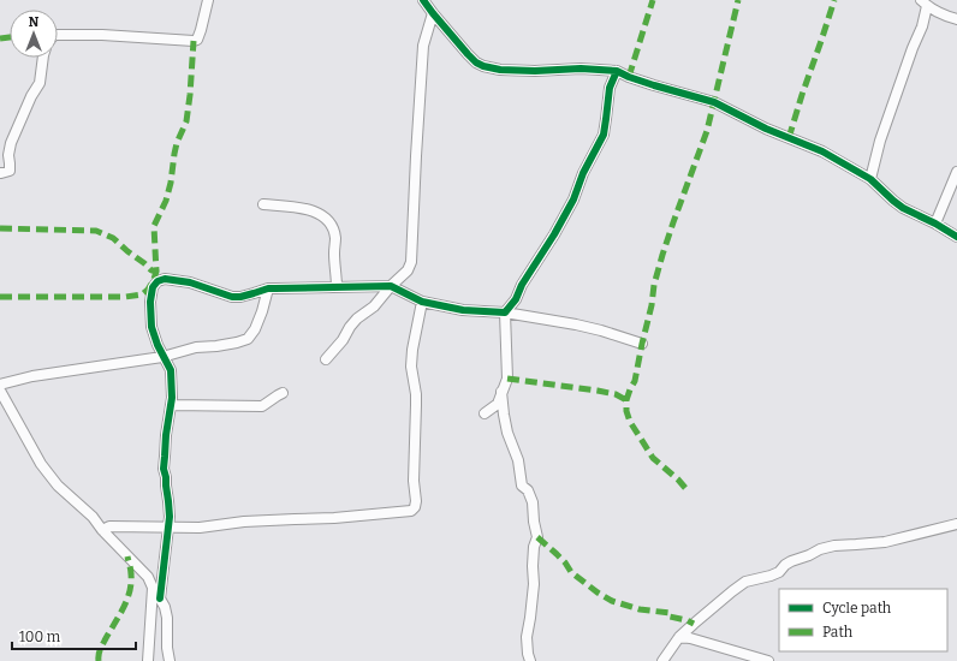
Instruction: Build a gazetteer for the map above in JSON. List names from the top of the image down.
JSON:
{
  "legend": ["Cycle path", "Path"],
  "scale_bar": "100 m",
  "north": "top"
}
